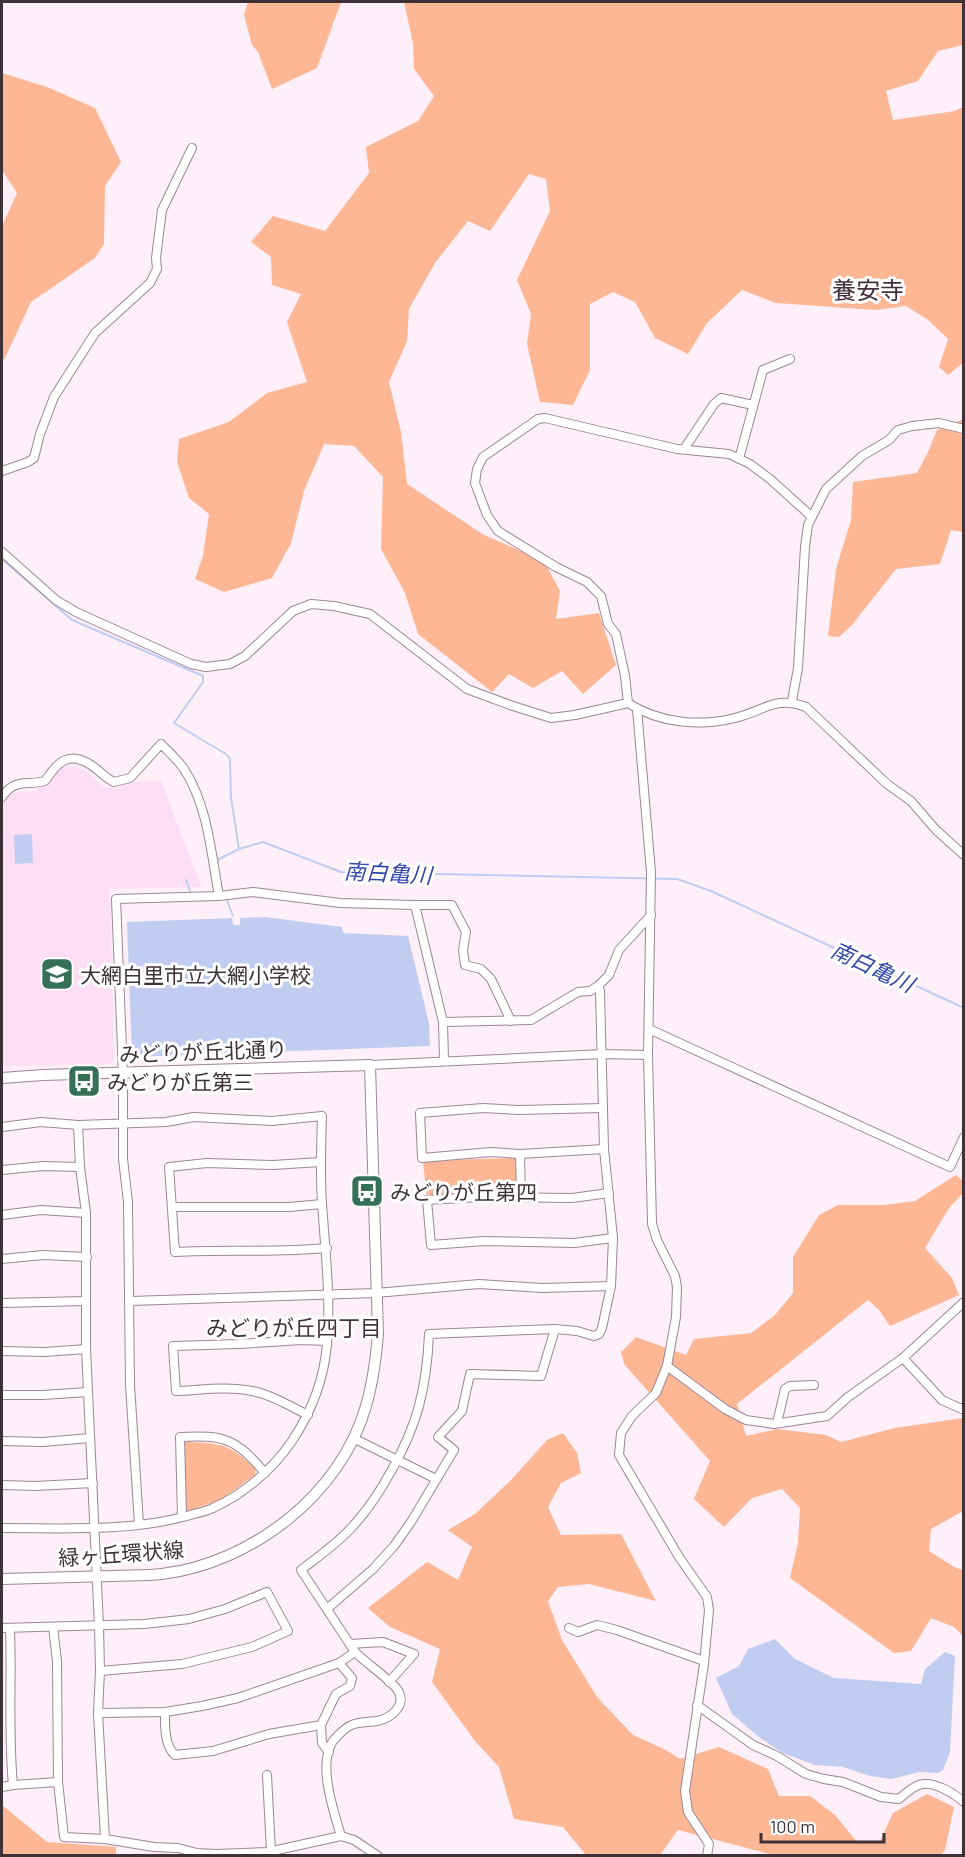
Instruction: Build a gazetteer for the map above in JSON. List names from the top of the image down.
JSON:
{
  "streets": {
    "street": ["みどりが丘北通り", "緑ヶ丘環状線"]
  },
  "crossings": [
    ["みどりが丘北通り", "緑ヶ丘環状線"]
  ],
  "districts": ["養安寺", "みどりが丘四丁目"],
  "water": ["南白亀川"],
  "places": {
    "school or university": ["大網白里市立大網小学校"],
    "bus stop": ["みどりが丘第三", "みどりが丘第四"]
  },
  "scale_bar": "100 m"
}
